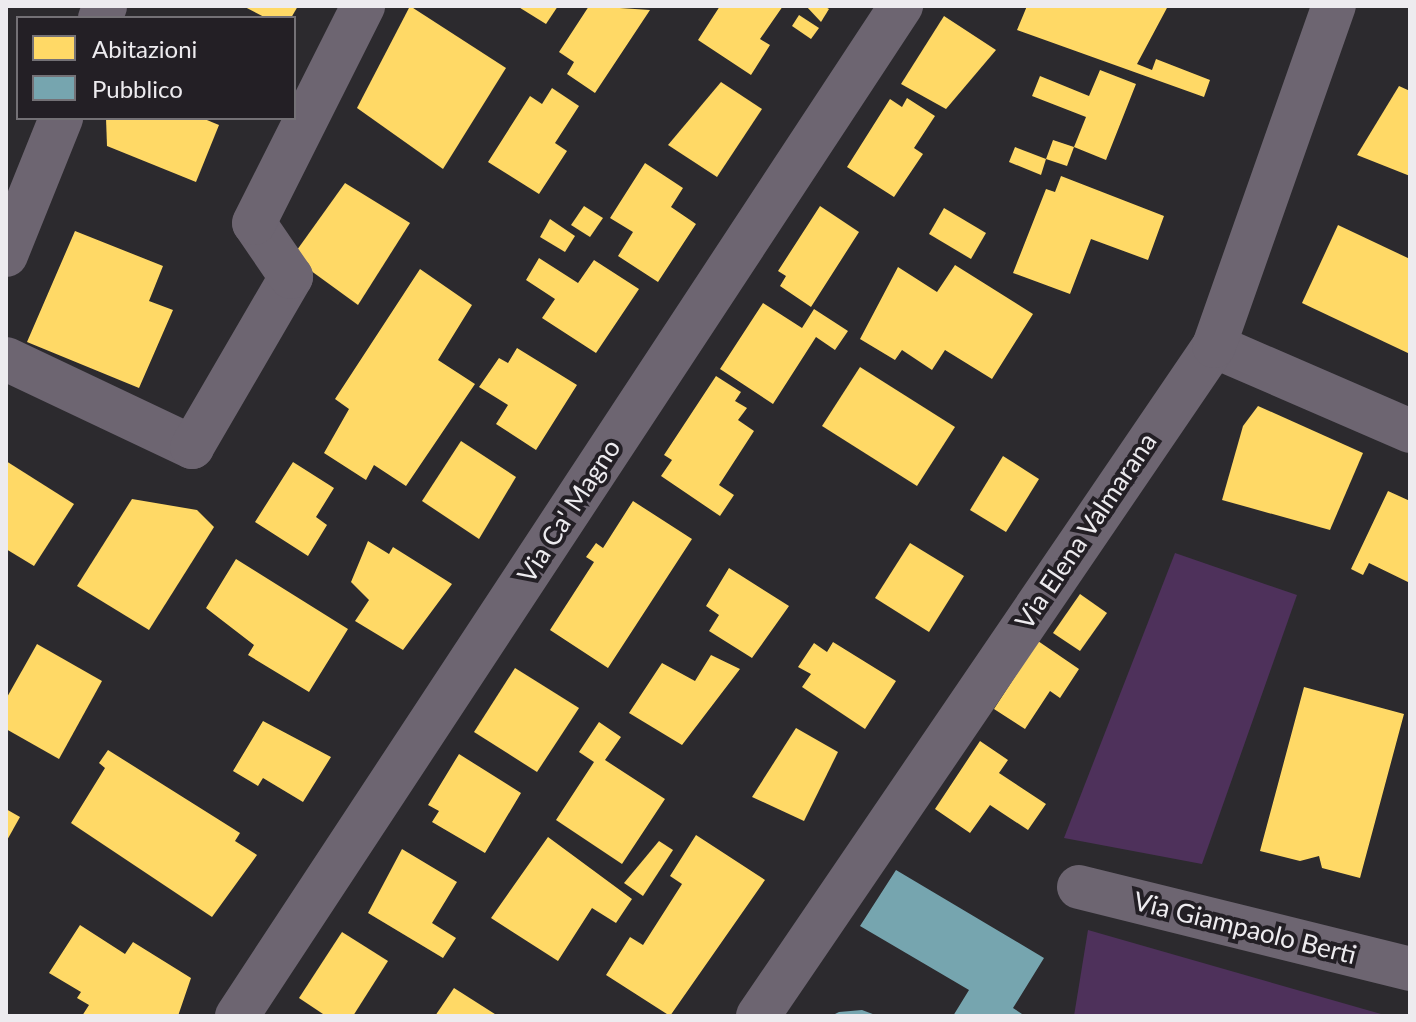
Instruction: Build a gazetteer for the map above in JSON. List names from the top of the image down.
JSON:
{
  "streets": {
    "street": ["Via Ca' Magno", "Via Elena Valmarana", "Via Giampaolo Berti"]
  },
  "legend": ["Abitazioni", "Pubblico"]
}
